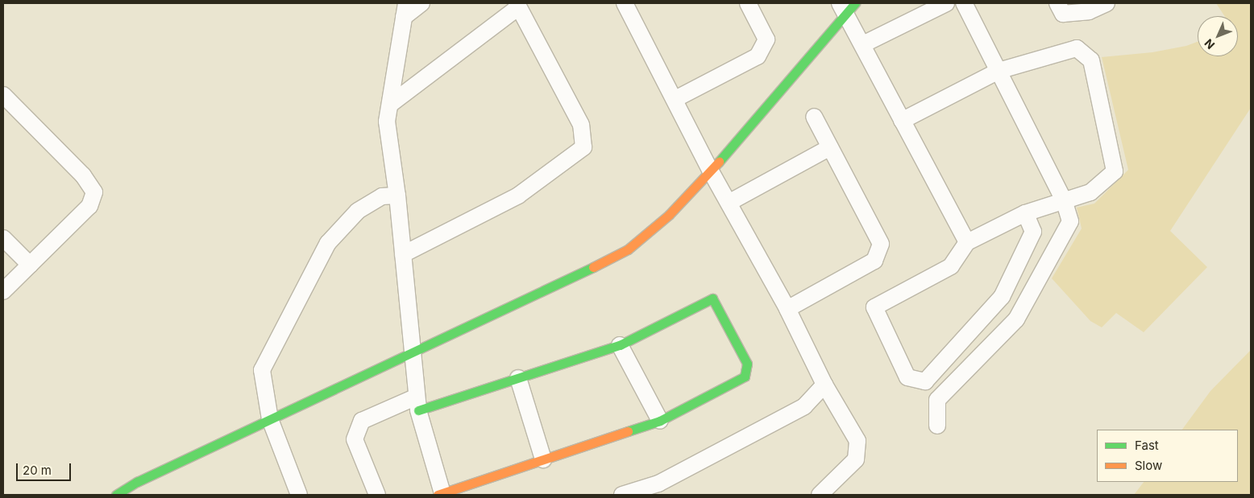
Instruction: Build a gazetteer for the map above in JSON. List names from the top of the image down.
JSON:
{
  "legend": ["Fast", "Slow"],
  "scale_bar": "20 m",
  "north": "bottom left"
}
